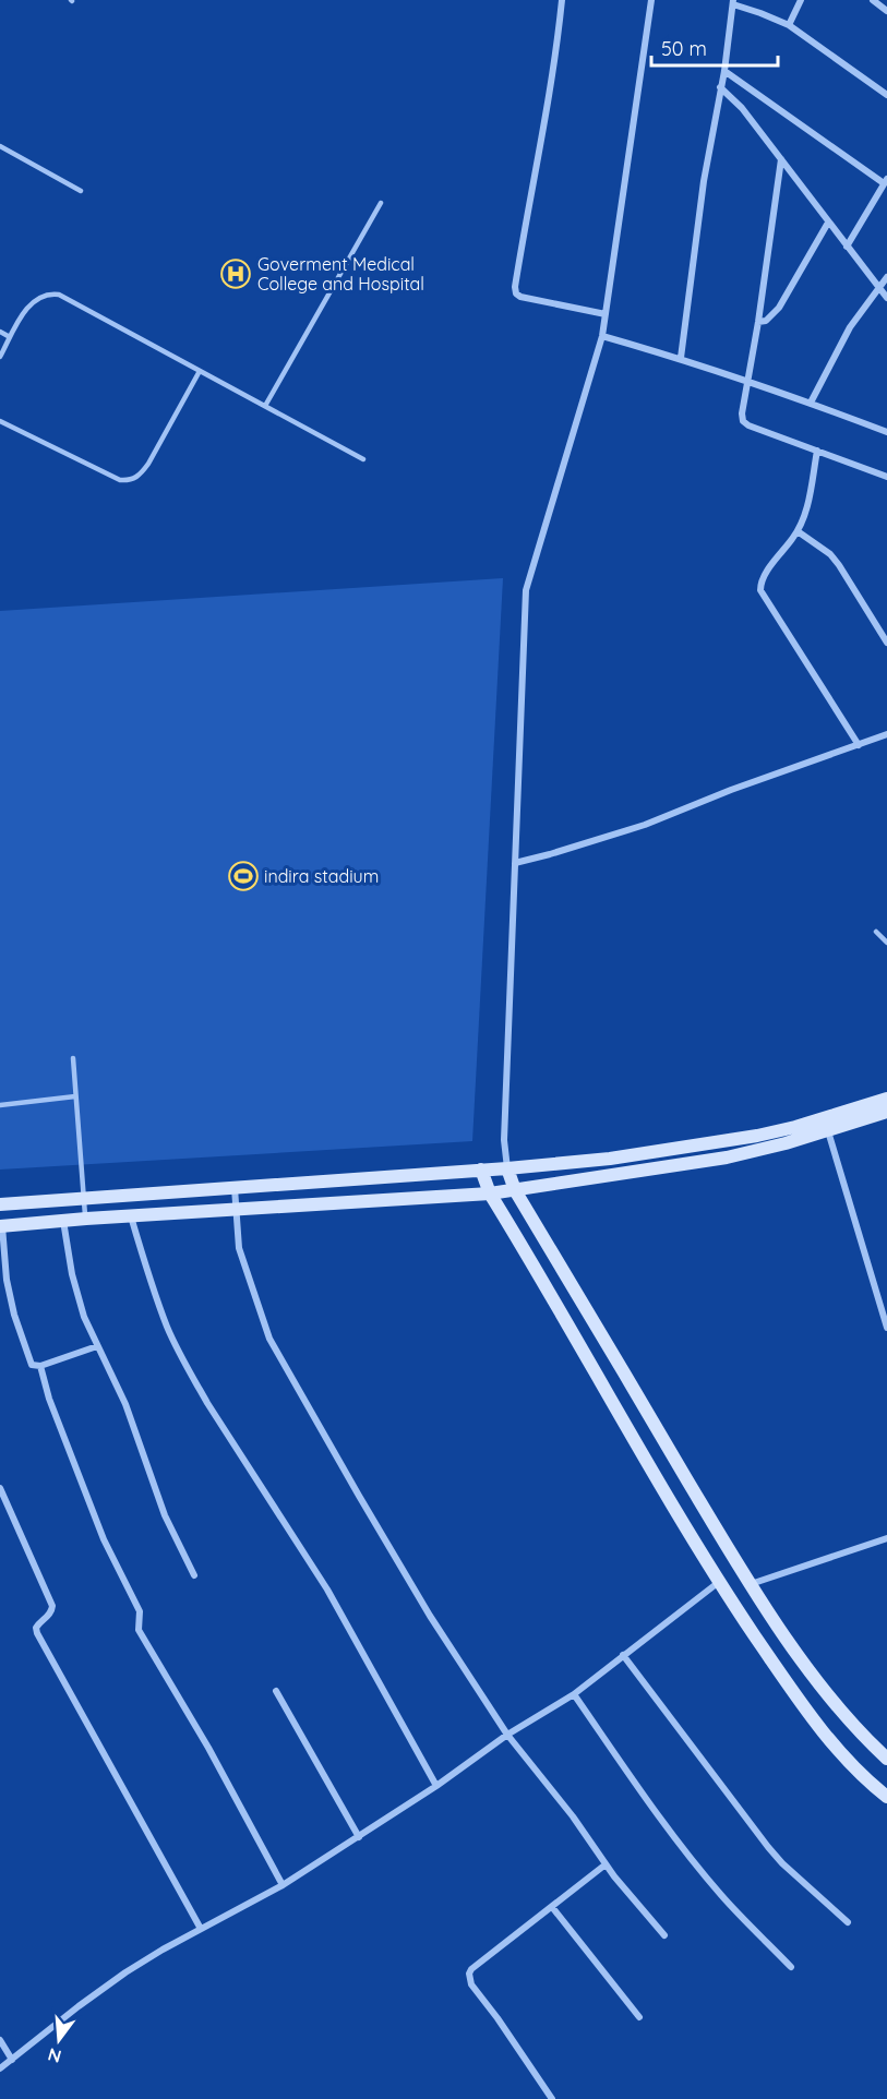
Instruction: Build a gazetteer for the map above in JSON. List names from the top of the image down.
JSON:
{
  "places": {
    "hospital": ["Goverment Medical College and Hospital"],
    "sports": ["indira stadium"]
  },
  "scale_bar": "50 m",
  "north": "bottom"
}
